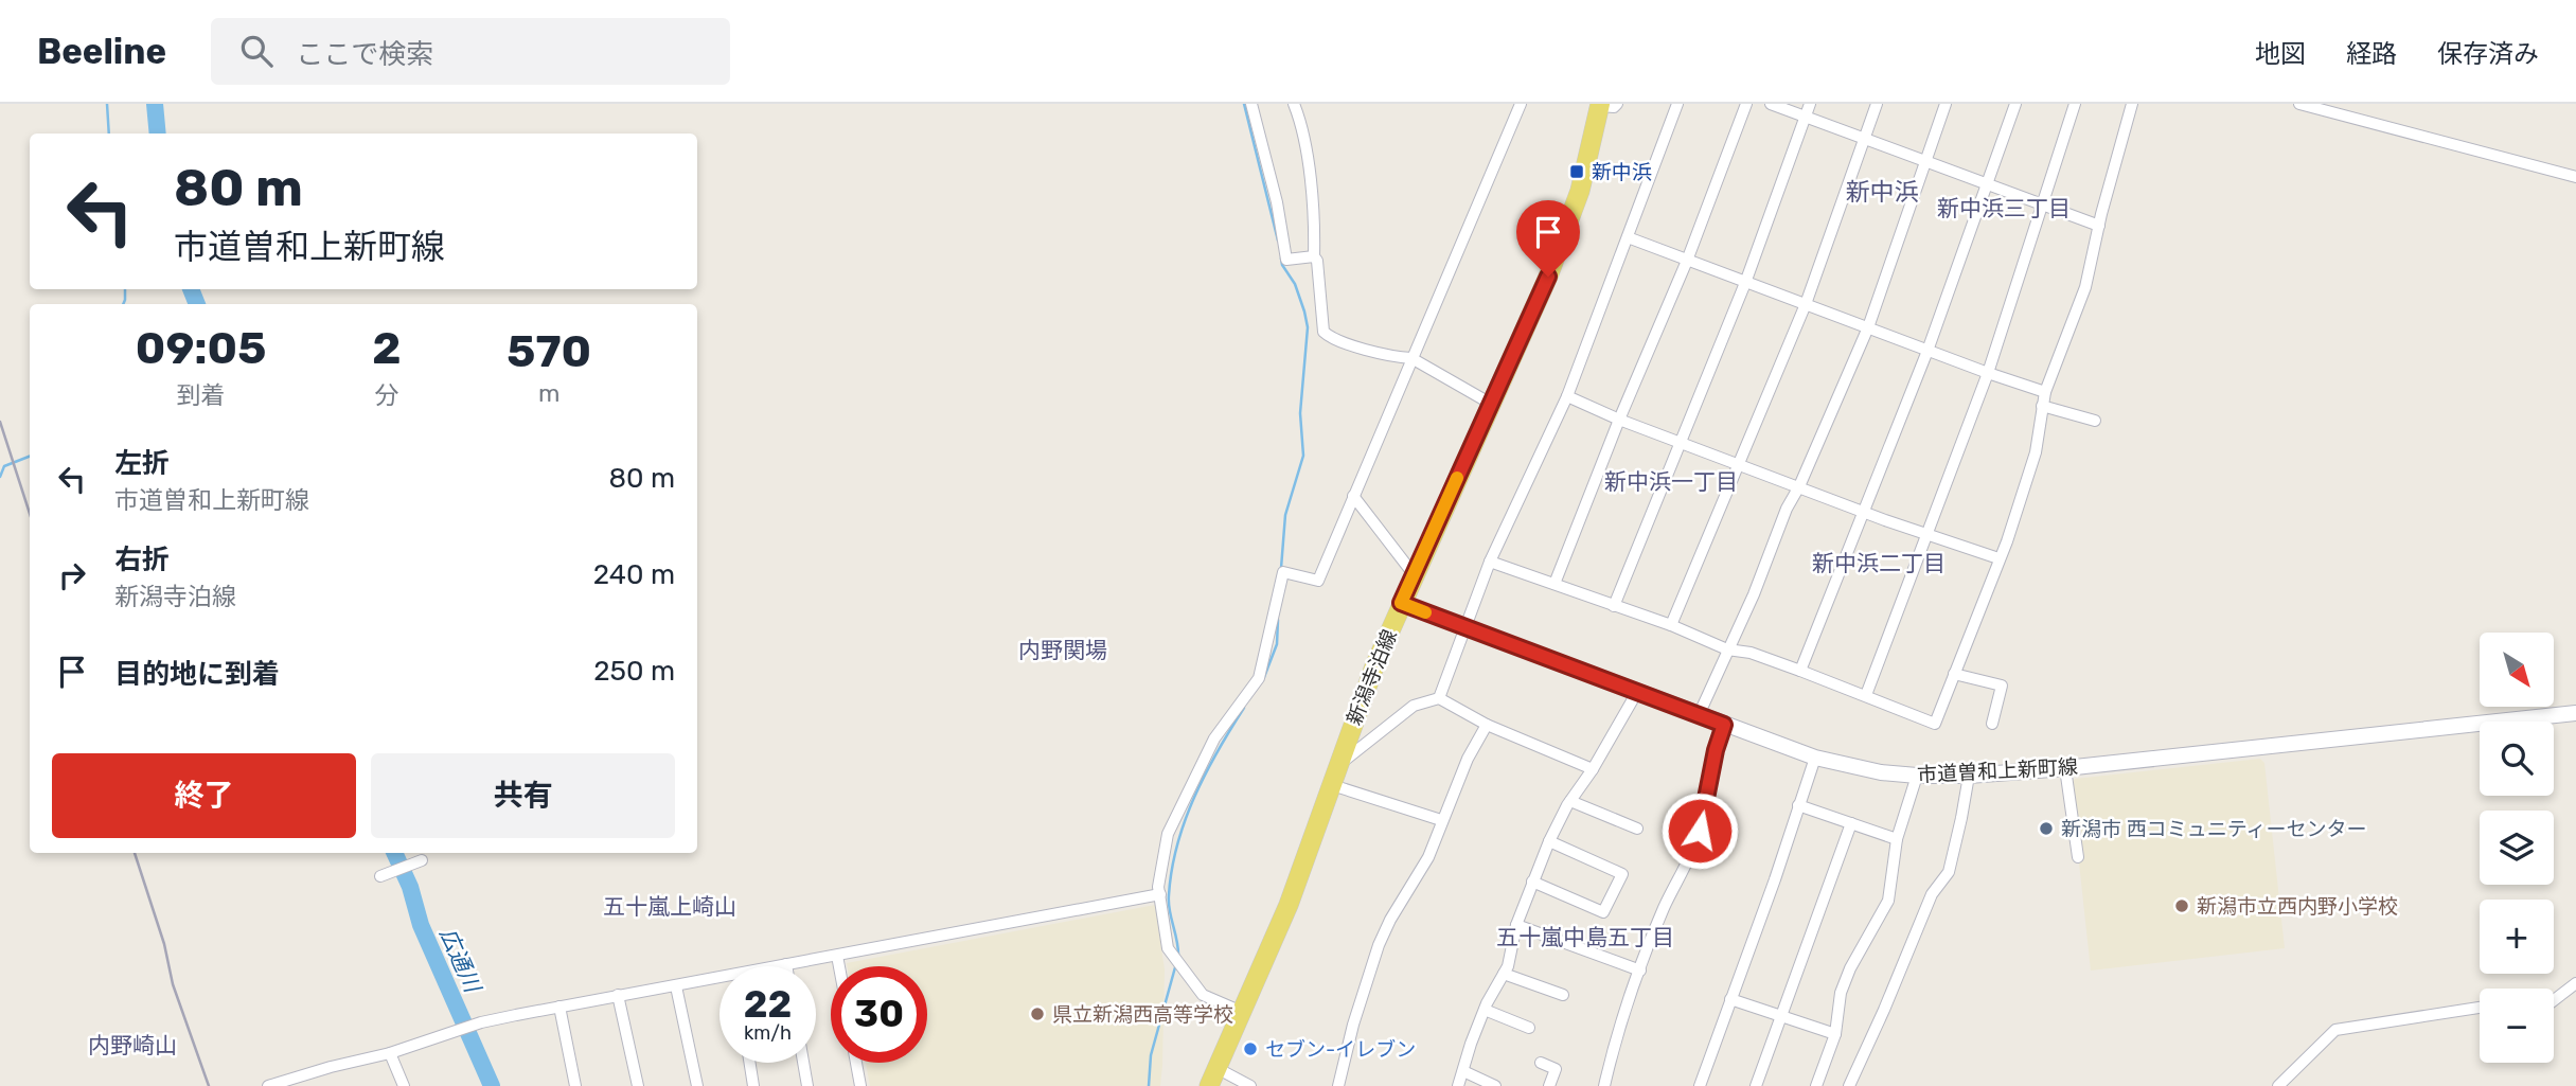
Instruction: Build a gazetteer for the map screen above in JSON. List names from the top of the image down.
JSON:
{
  "streets": {
    "main road": ["新潟寺泊線"],
    "street": ["市道曽和上新町線"]
  },
  "crossings": [
    ["新潟寺泊線", "市道曽和上新町線"]
  ],
  "districts": [
    "新中浜",
    "新中浜三丁目",
    "新中浜一丁目",
    "新中浜二丁目",
    "内野関場",
    "五十嵐上崎山",
    "五十嵐中島五丁目",
    "内野崎山"
  ],
  "water": ["広通川"],
  "places": {
    "transit": ["新中浜"],
    "other": [
      "新潟市 西コミュニティーセンター",
      "新潟市立西内野小学校",
      "県立新潟西高等学校",
      "セブン-イレブン"
    ]
  },
  "north": "bottom right",
  "page": {
    "header": "Beeline",
    "search": "ここで検索",
    "nav": ["地図", "経路", "保存済み"],
    "turn": ["80 m", "市道曽和上新町線"],
    "eta": [
      "09:05",
      "到着",
      "2",
      "分",
      "570",
      "m"
    ],
    "list": [
      {
        "name": "左折",
        "note": "市道曽和上新町線",
        "value": "80 m"
      },
      {
        "name": "右折",
        "note": "新潟寺泊線",
        "value": "240 m"
      },
      {
        "name": "目的地に到着",
        "value": "250 m"
      }
    ],
    "map_buttons": ["+", "−"],
    "buttons": ["終了", "共有"],
    "speed": "22 km/h",
    "limit": "30"
  }
}
